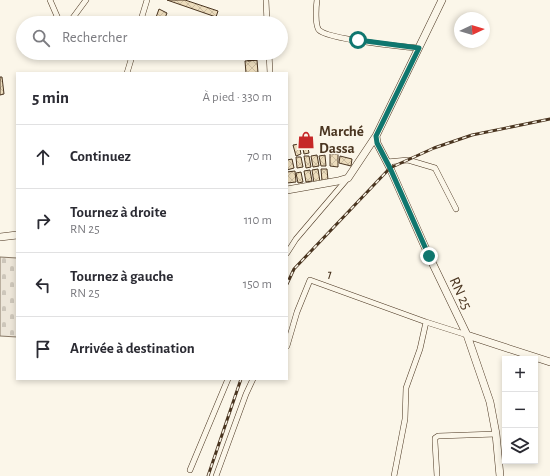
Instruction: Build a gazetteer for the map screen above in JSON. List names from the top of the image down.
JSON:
{
  "streets": {
    "main road": ["RN 25"],
    "street": ["1"]
  },
  "places": {
    "shop": ["Marché Dassa"]
  },
  "north": "right",
  "page": {
    "search": "Rechercher",
    "heading": ["5 min", "À pied · 330 m"],
    "list": [
      ["Continuez", "70 m"],
      ["Tournez à droite", "RN 25", "110 m"],
      ["Tournez à gauche", "RN 25", "150 m"],
      "Arrivée à destination"
    ],
    "map_buttons": ["+", "−"]
  }
}
